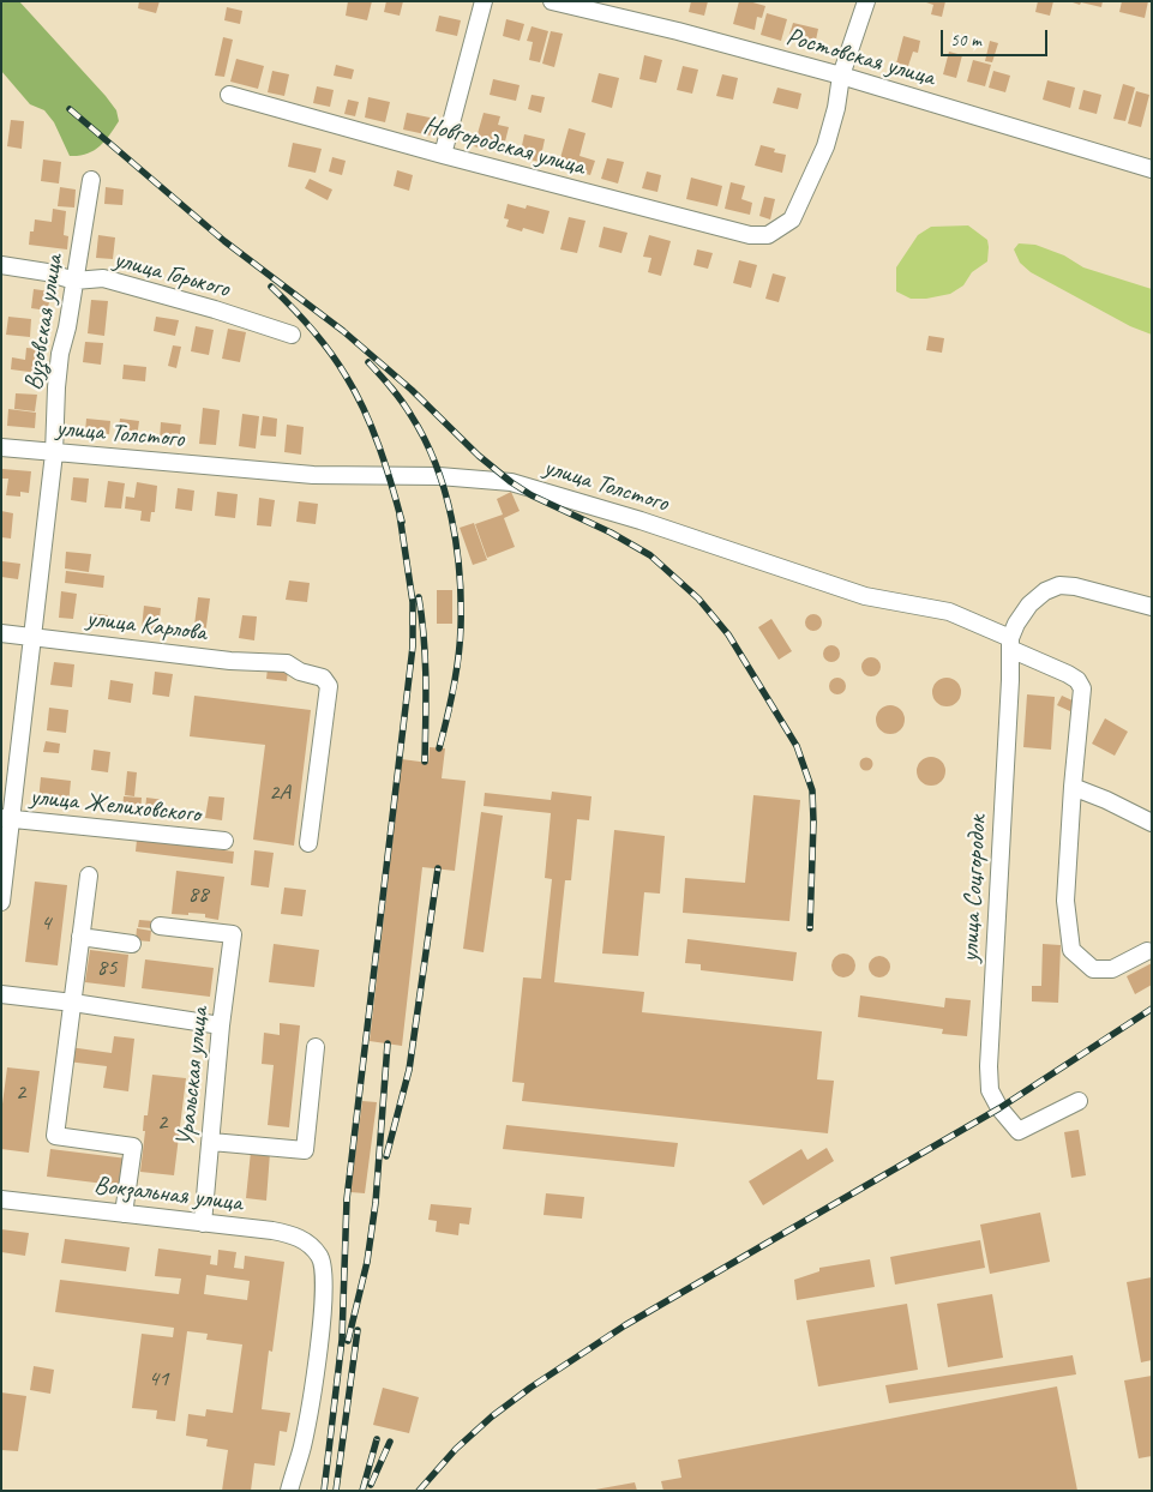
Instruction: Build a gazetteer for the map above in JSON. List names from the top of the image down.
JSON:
{
  "streets": {
    "street": [
      "Ростовская улица",
      "Новгородская улица",
      "улица Горького",
      "Вузовская улица",
      "улица Толстого",
      "улица Карлова",
      "улица Желиховского",
      "улица Соцгородок",
      "Уральская улица",
      "Вокзальная улица"
    ]
  },
  "crossings": [
    ["Ростовская улица", "Новгородская улица"],
    ["улица Горького", "Вузовская улица"],
    ["Вузовская улица", "улица Толстого"],
    ["Вузовская улица", "улица Карлова"],
    ["Вузовская улица", "улица Желиховского"],
    ["улица Толстого", "улица Соцгородок"],
    ["Уральская улица", "Вокзальная улица"]
  ],
  "house_numbers": [
    "2А",
    "88",
    "4",
    "85",
    "2",
    "2",
    "41"
  ],
  "scale_bar": "50 m"
}
